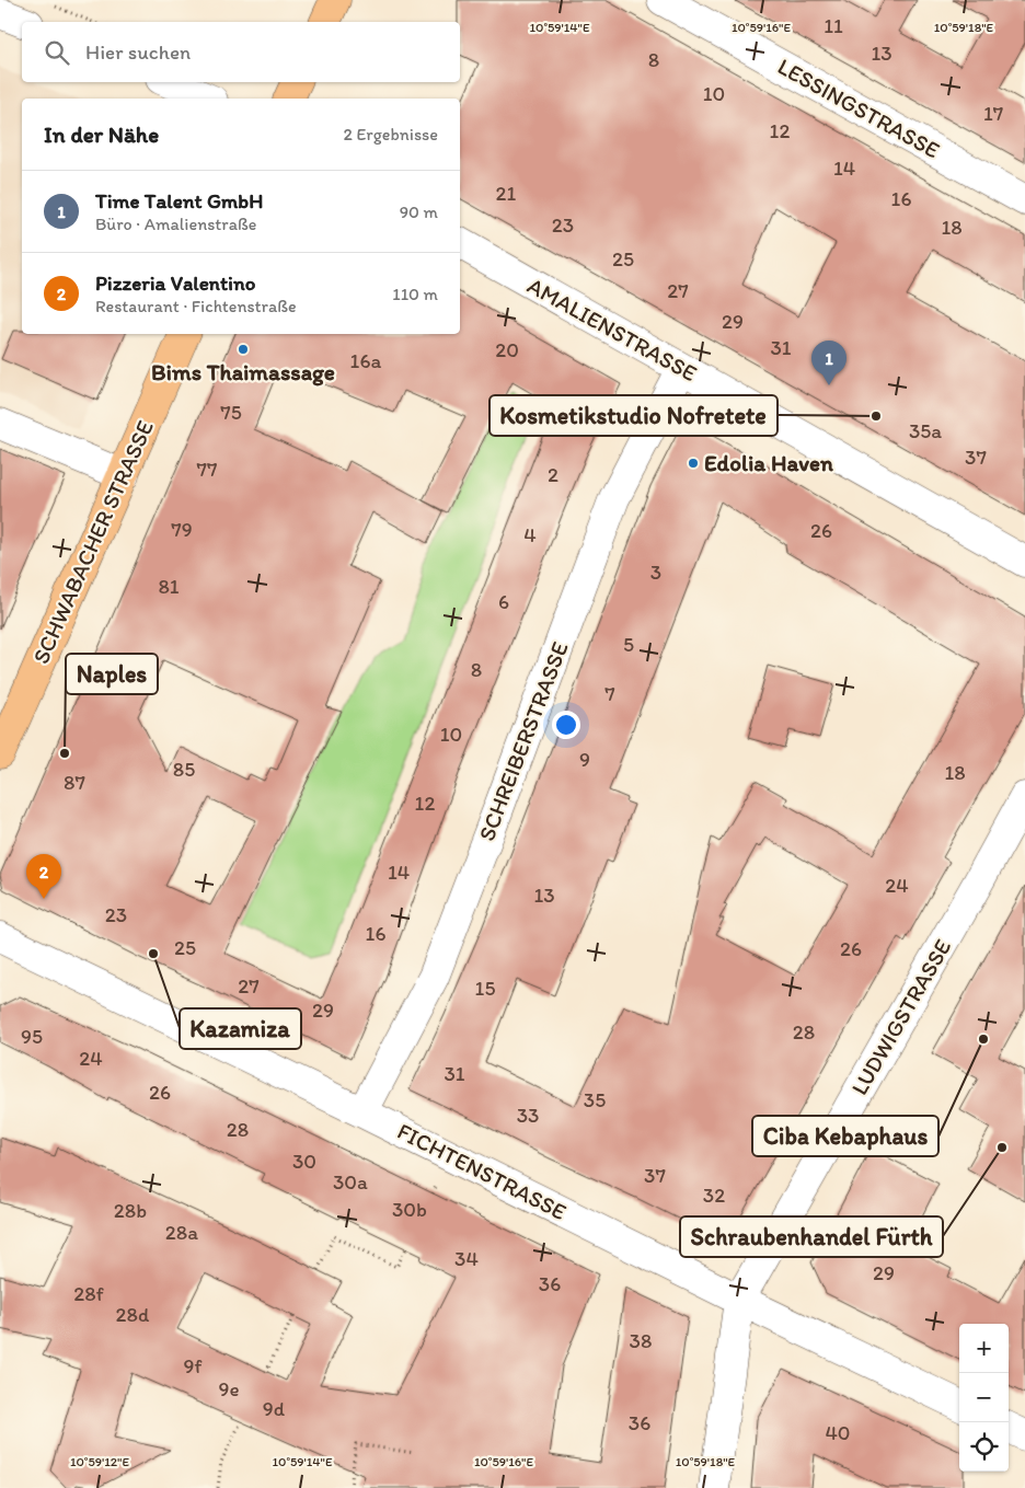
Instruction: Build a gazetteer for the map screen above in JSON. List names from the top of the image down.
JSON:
{
  "streets": {
    "main road": ["SCHWABACHER STRASSE"],
    "street": [
      "LESSINGSTRASSE",
      "AMALIENSTRASSE",
      "SCHREIBERSTRASSE",
      "LUDWIGSTRASSE",
      "FICHTENSTRASSE"
    ]
  },
  "crossings": [
    ["AMALIENSTRASSE", "SCHREIBERSTRASSE"],
    ["SCHREIBERSTRASSE", "FICHTENSTRASSE"],
    ["LUDWIGSTRASSE", "FICHTENSTRASSE"]
  ],
  "places": [
    "Bims Thaimassage",
    "Kosmetikstudio Nofretete",
    "Edolia Haven",
    "Naples",
    "Kazamiza",
    "Ciba Kebaphaus",
    "Schraubenhandel Fürth"
  ],
  "house_numbers": [
    "11",
    "13",
    "8",
    "10",
    "17",
    "12",
    "14",
    "21",
    "16",
    "23",
    "18",
    "25",
    "27",
    "29",
    "31",
    "20",
    "16a",
    "75",
    "35a",
    "37",
    "77",
    "2",
    "79",
    "26",
    "4",
    "3",
    "81",
    "6",
    "5",
    "8",
    "7",
    "10",
    "9",
    "85",
    "18",
    "87",
    "12",
    "14",
    "24",
    "13",
    "23",
    "16",
    "25",
    "26",
    "27",
    "15",
    "29",
    "28",
    "95",
    "24",
    "31",
    "26",
    "35",
    "33",
    "28",
    "30",
    "37",
    "30a",
    "32",
    "30b",
    "28b",
    "28a",
    "34",
    "29",
    "36",
    "28f",
    "28d",
    "38",
    "9f",
    "9e",
    "9d",
    "36",
    "40"
  ],
  "page": {
    "search": "Hier suchen",
    "heading": ["In der Nähe", "2 Ergebnisse"],
    "list": [
      {
        "mark": "1",
        "name": "Time Talent GmbH",
        "note": "Büro · Amalienstraße",
        "value": "90 m"
      },
      {
        "mark": "2",
        "name": "Pizzeria Valentino",
        "note": "Restaurant · Fichtenstraße",
        "value": "110 m"
      }
    ],
    "pins": ["1", "2"],
    "map_buttons": ["+", "−"]
  },
  "coordinates": [
    "10°59'14\"E",
    "10°59'16\"E",
    "10°59'18\"E",
    "10°59'12\"E"
  ]
}
